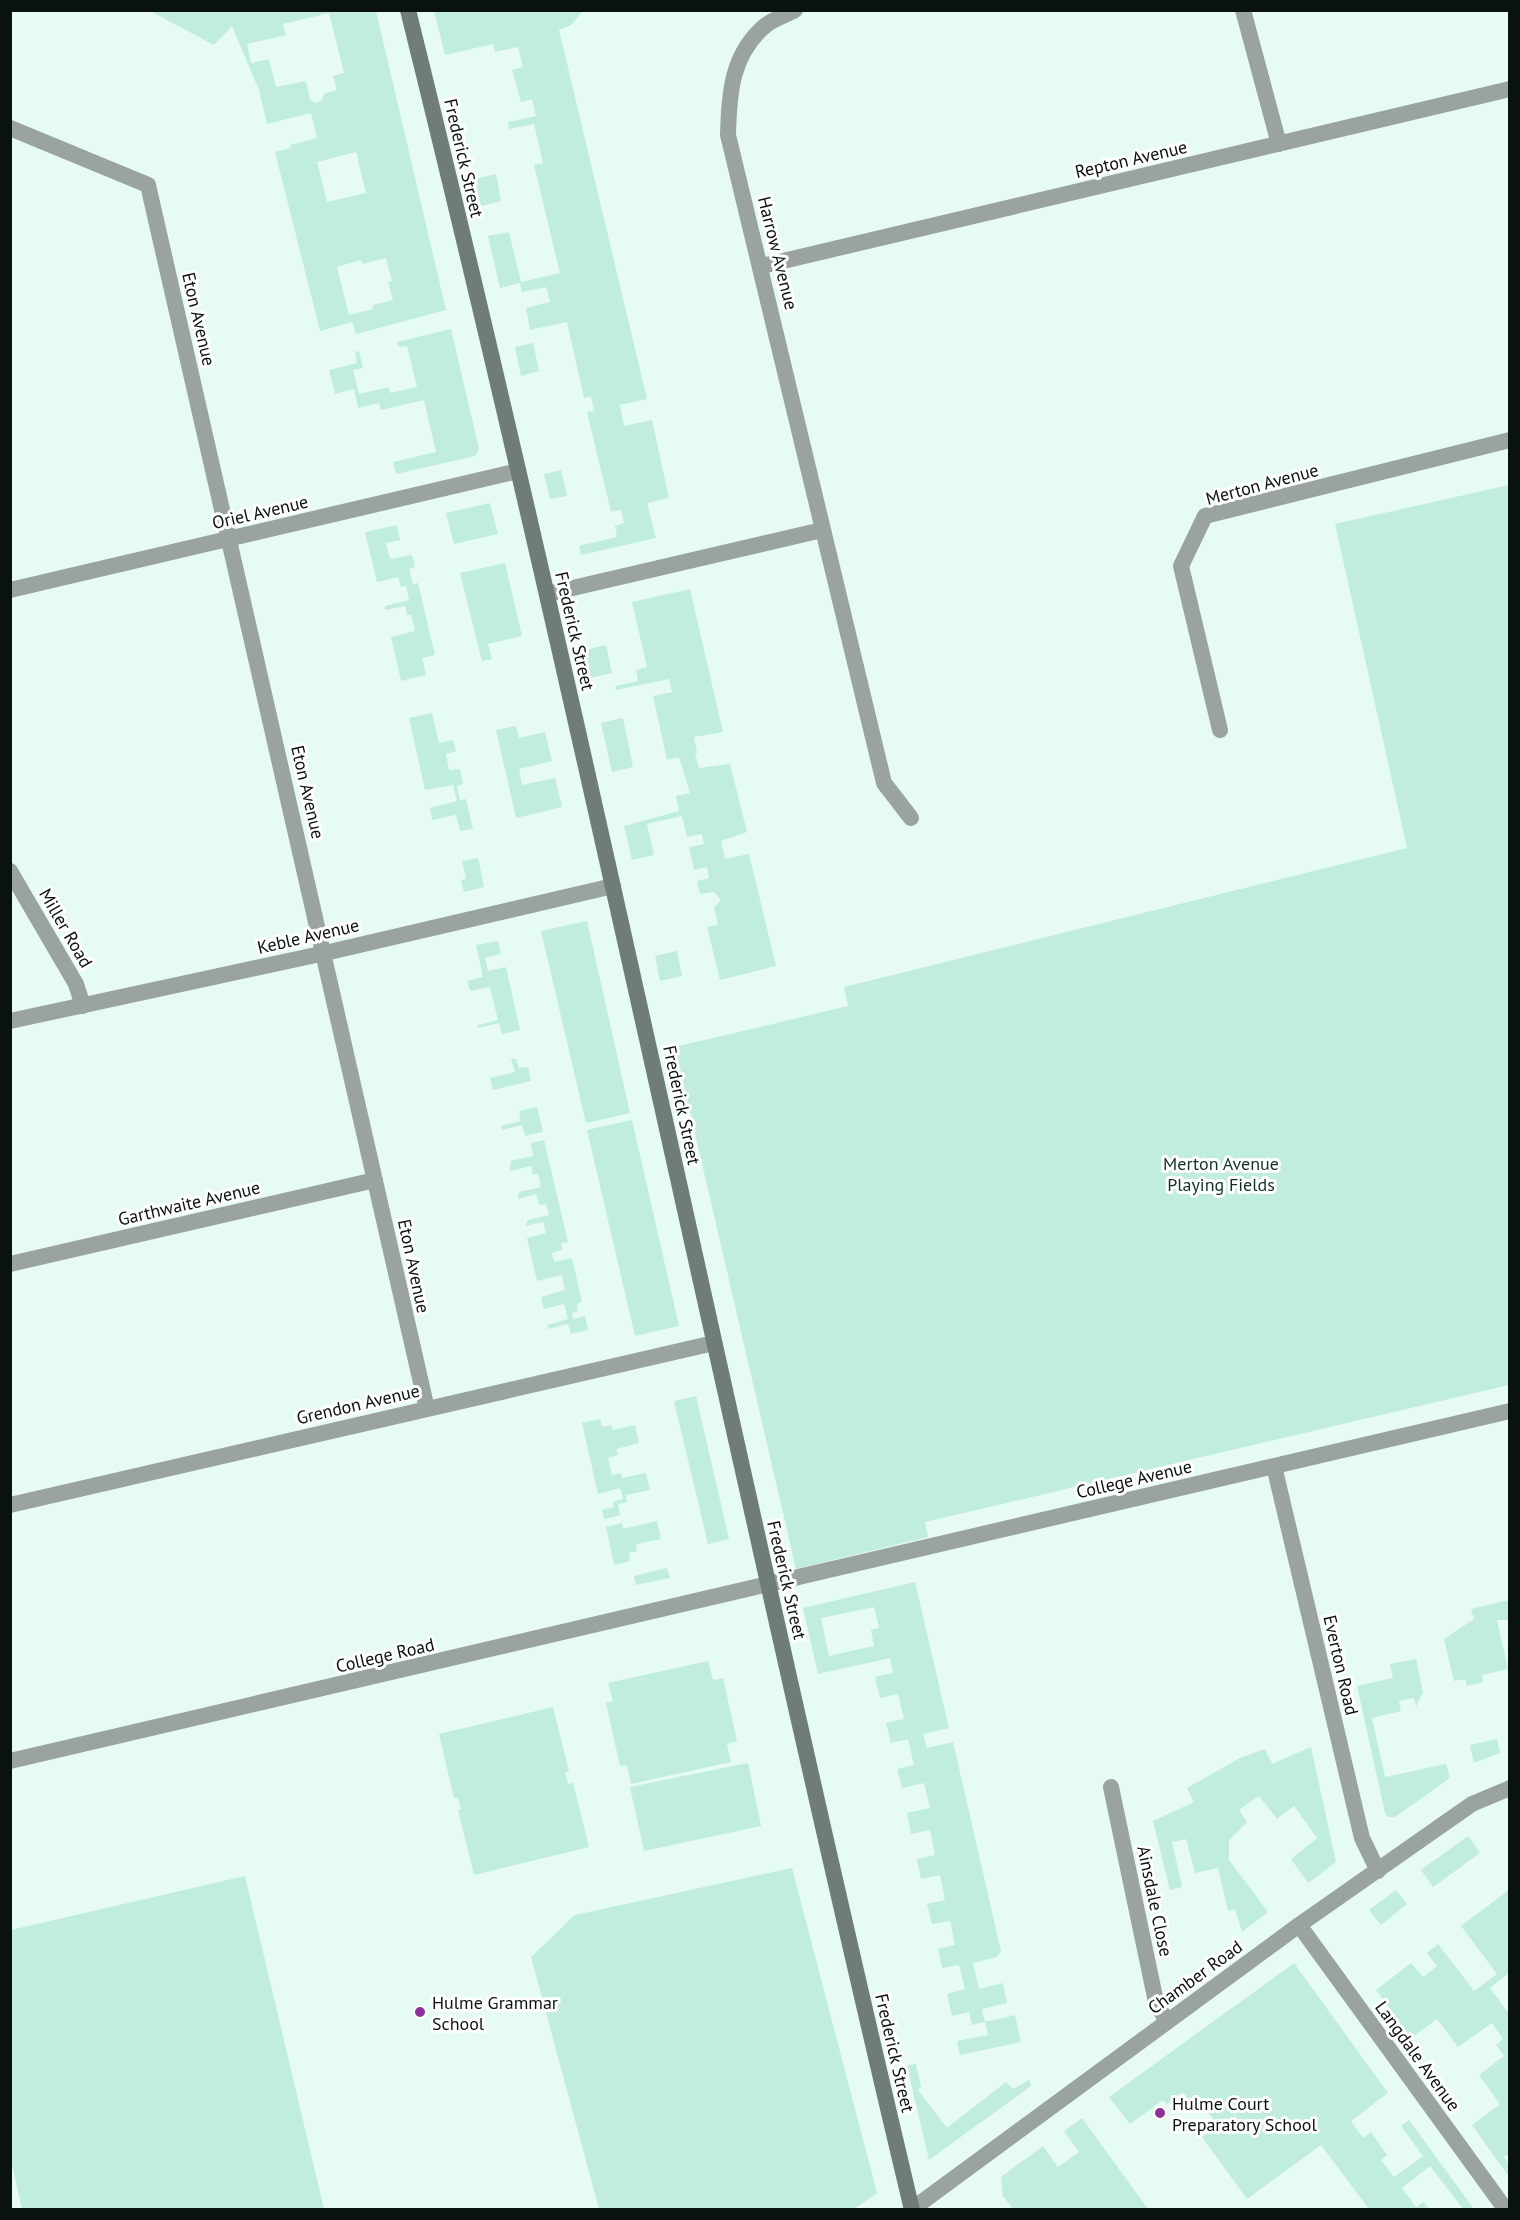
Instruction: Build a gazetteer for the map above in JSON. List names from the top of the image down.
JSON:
{
  "streets": {
    "main road": ["Frederick Street"],
    "street": [
      "Repton Avenue",
      "Harrow Avenue",
      "Eton Avenue",
      "Merton Avenue",
      "Oriel Avenue",
      "Miller Road",
      "Keble Avenue",
      "Garthwaite Avenue",
      "Grendon Avenue",
      "College Avenue",
      "College Road",
      "Everton Road",
      "Ainsdale Close",
      "Chamber Road",
      "Langdale Avenue"
    ]
  },
  "crossings": [
    ["Frederick Street", "Oriel Avenue"],
    ["Frederick Street", "Keble Avenue"],
    ["Frederick Street", "Grendon Avenue"],
    ["Frederick Street", "College Avenue"],
    ["Frederick Street", "College Road"],
    ["Frederick Street", "Chamber Road"],
    ["Repton Avenue", "Harrow Avenue"],
    ["Eton Avenue", "Oriel Avenue"],
    ["Eton Avenue", "Keble Avenue"],
    ["Eton Avenue", "Garthwaite Avenue"],
    ["Eton Avenue", "Grendon Avenue"],
    ["Miller Road", "Keble Avenue"],
    ["College Avenue", "College Road"],
    ["College Avenue", "Everton Road"],
    ["Everton Road", "Chamber Road"],
    ["Ainsdale Close", "Chamber Road"],
    ["Chamber Road", "Langdale Avenue"]
  ],
  "parks": ["Merton Avenue Playing Fields"],
  "places": ["Hulme Grammar School", "Hulme Court Preparatory School"]
}
